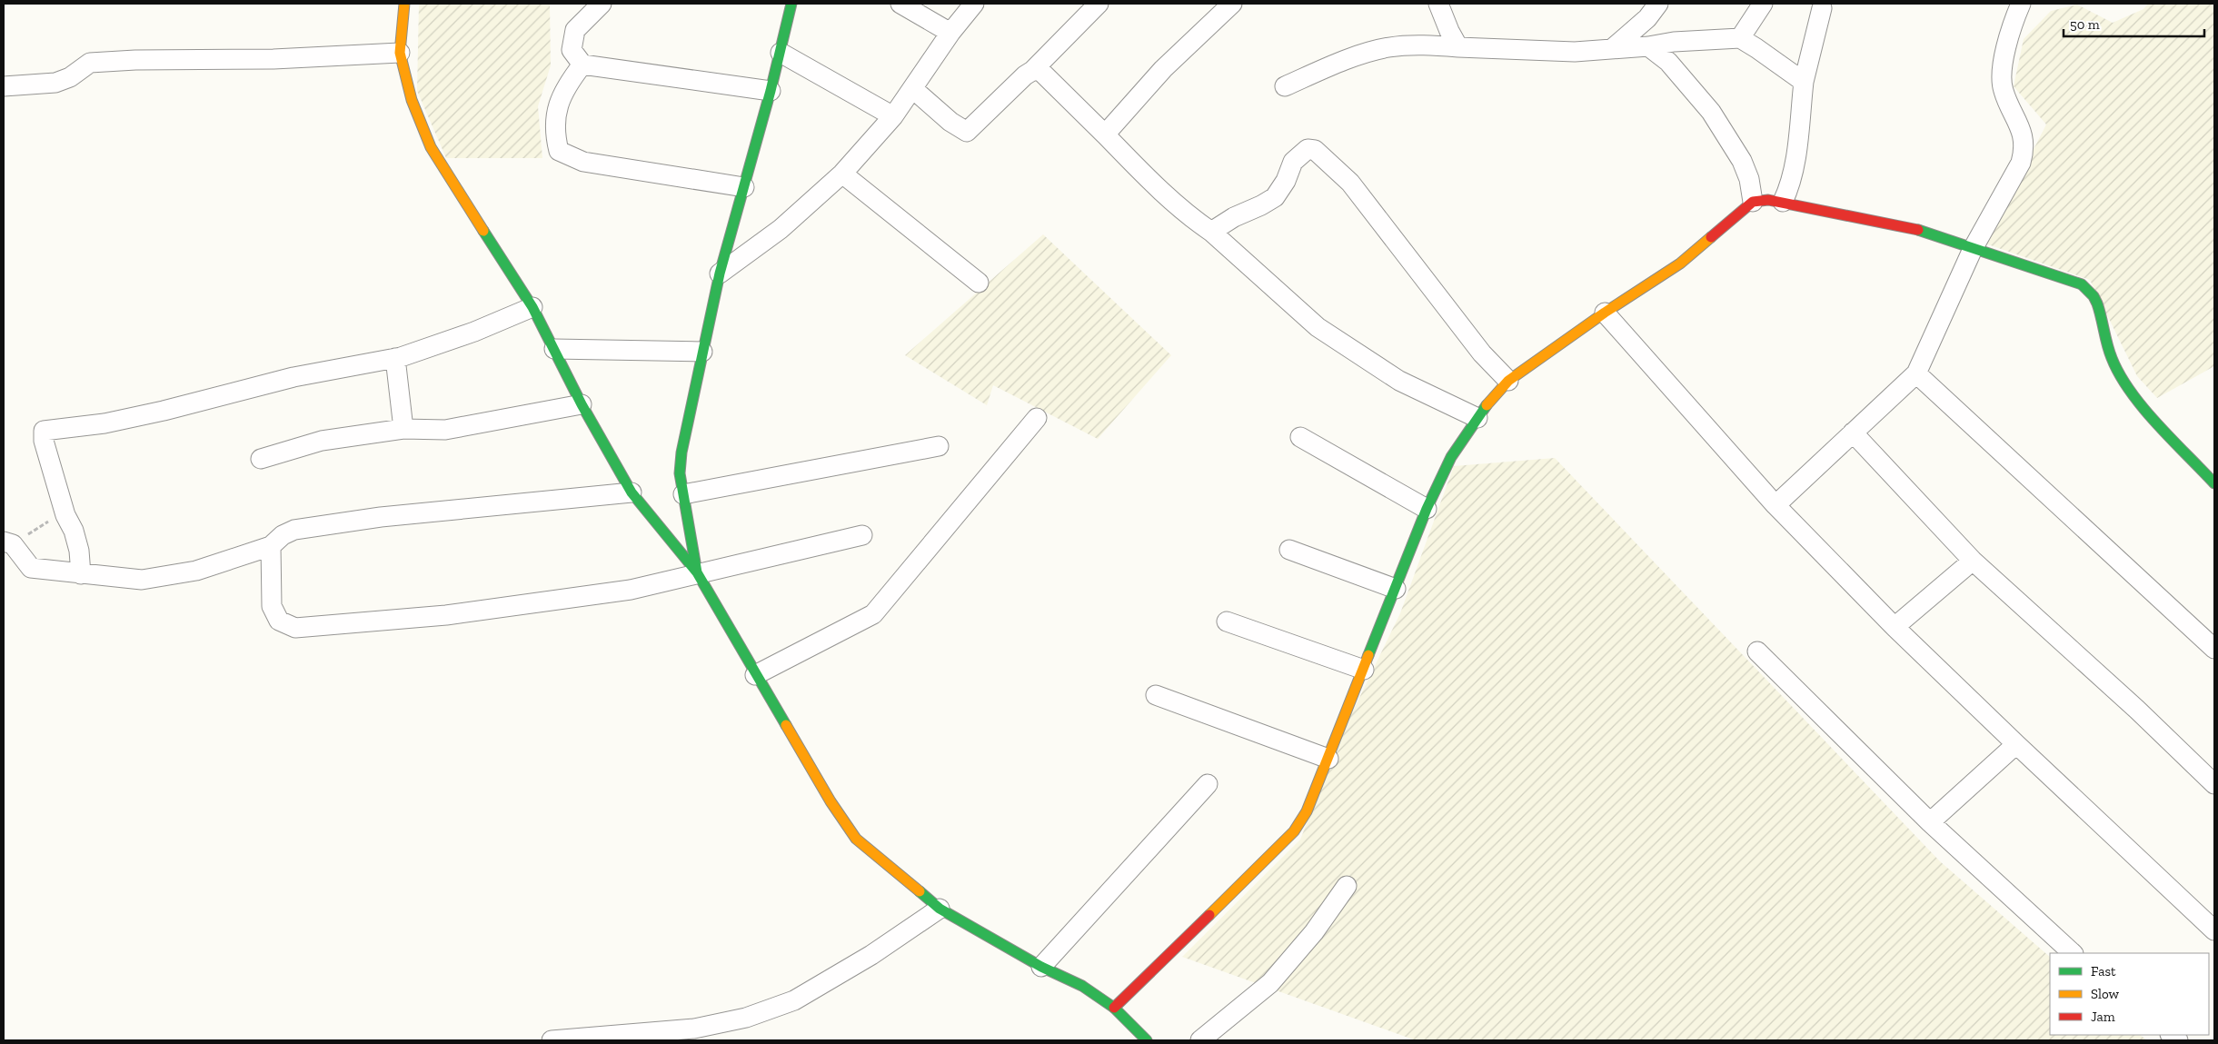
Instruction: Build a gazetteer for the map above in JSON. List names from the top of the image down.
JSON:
{
  "legend": ["Fast", "Slow", "Jam"],
  "scale_bar": "50 m"
}
